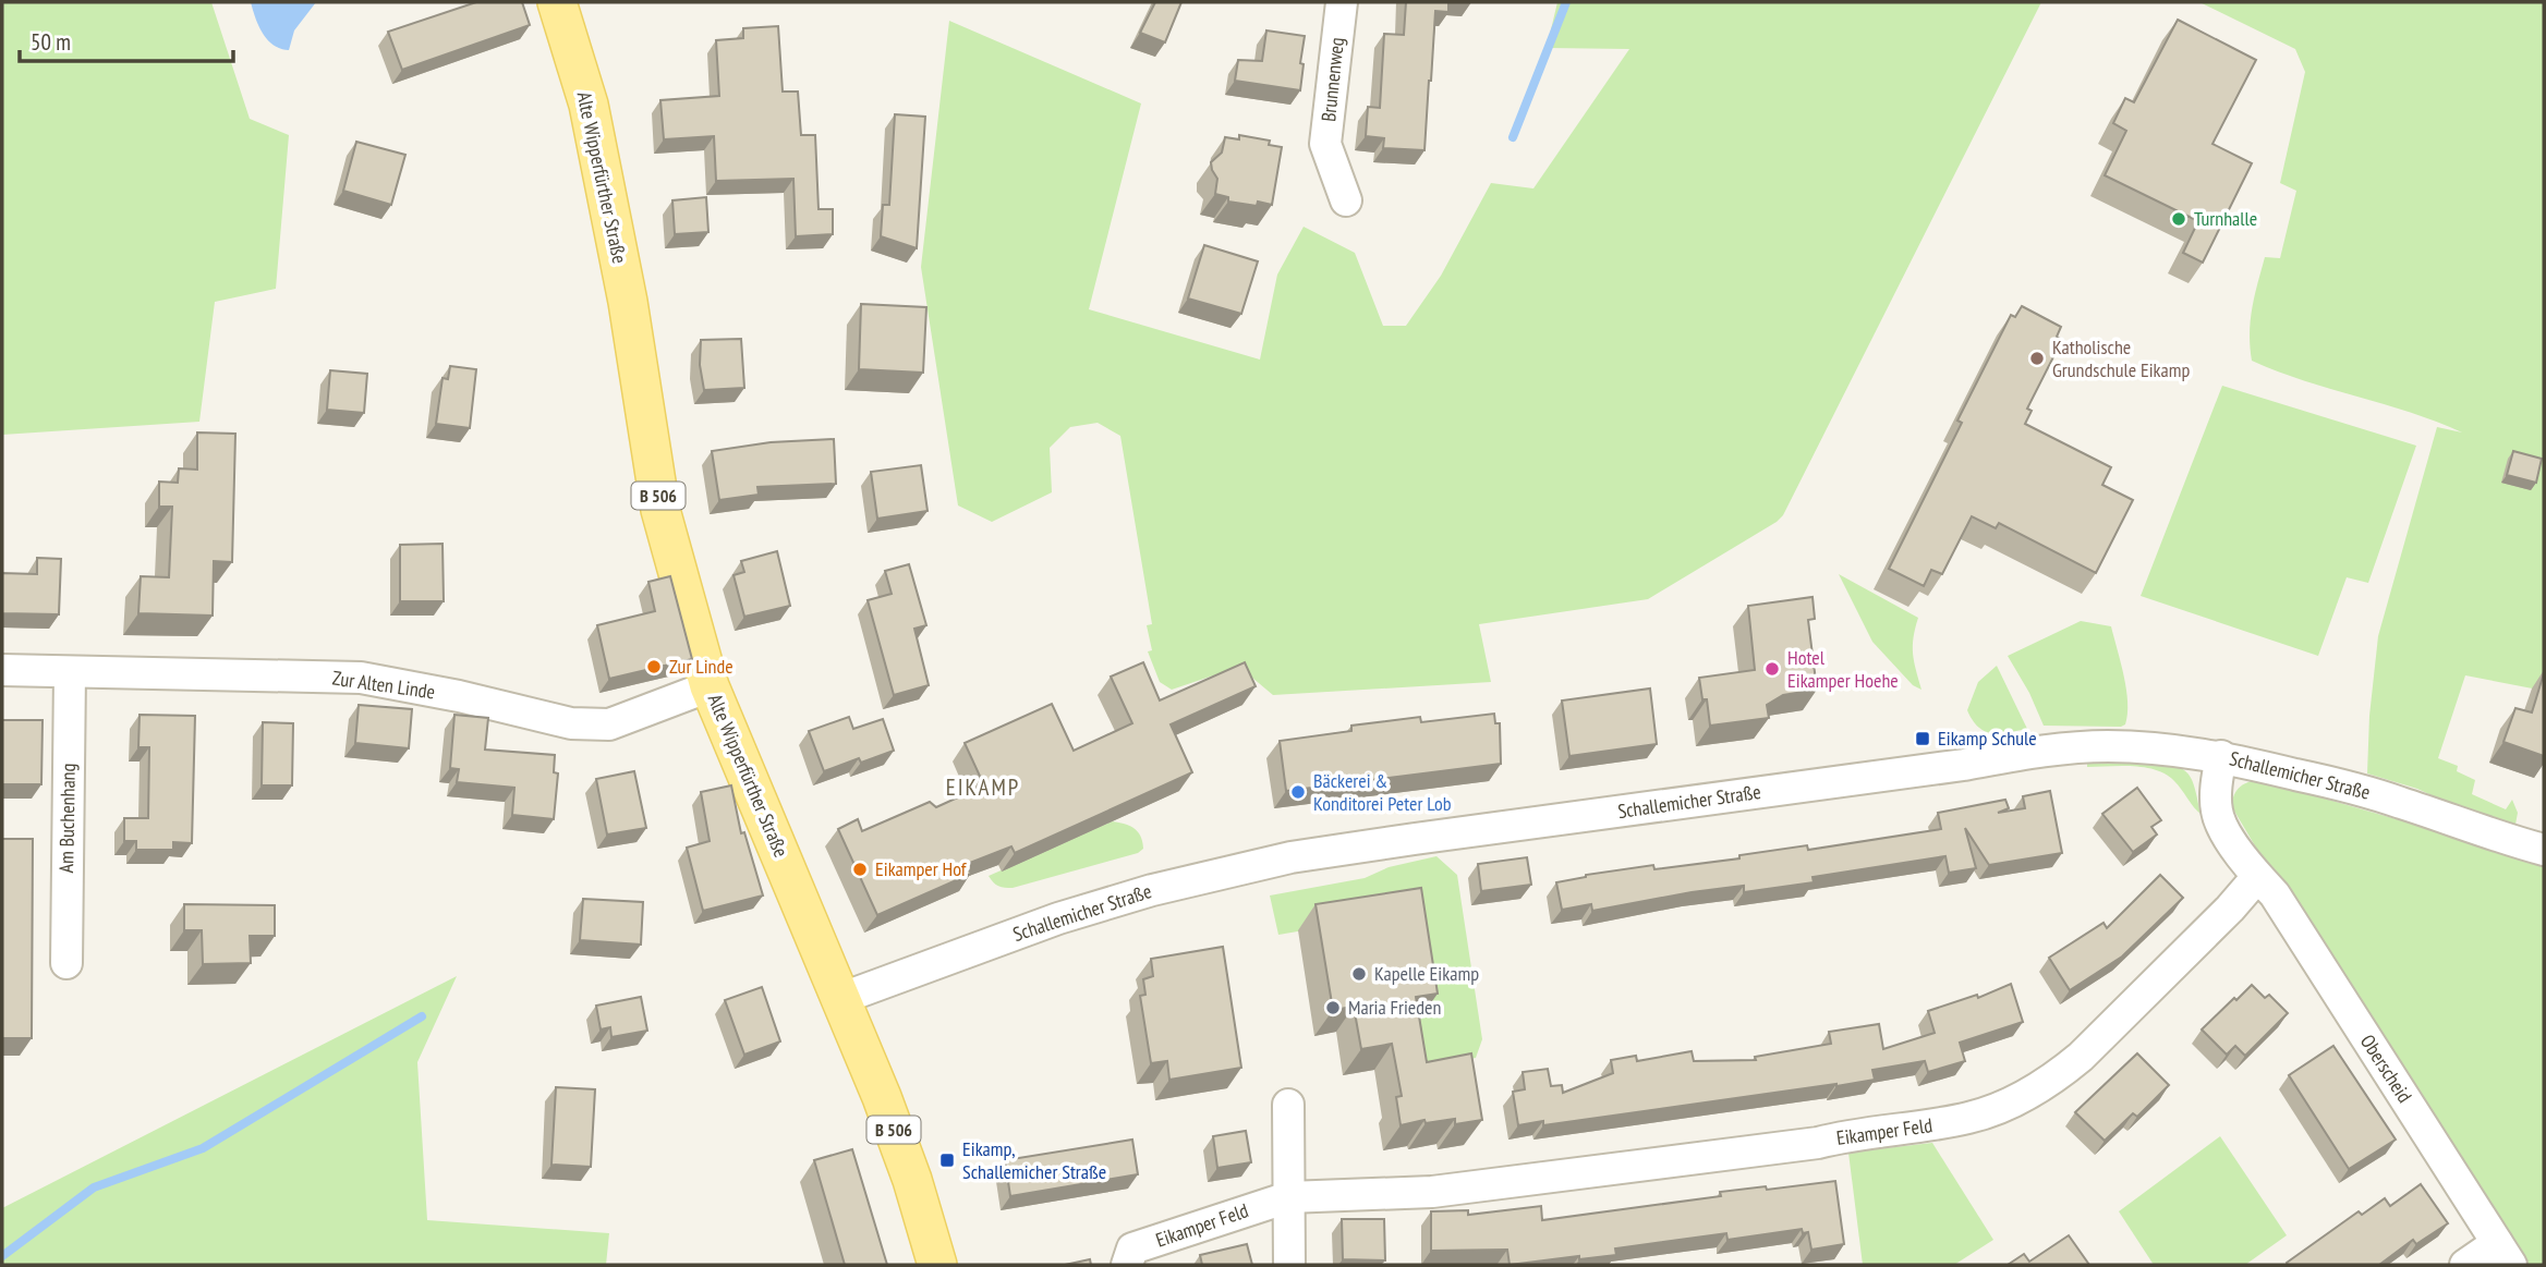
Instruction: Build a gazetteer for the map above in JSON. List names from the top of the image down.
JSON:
{
  "streets": {
    "main road": ["Alte Wipperfürther Straße", "B 506"],
    "street": [
      "Brunnenweg",
      "Zur Alten Linde",
      "Schallemicher Straße",
      "Am Buchenhang",
      "Oberscheid",
      "Eikamper Feld"
    ]
  },
  "crossings": [
    ["Alte Wipperfürther Straße", "Zur Alten Linde"],
    ["Alte Wipperfürther Straße", "Schallemicher Straße"],
    ["Zur Alten Linde", "Am Buchenhang"],
    ["Oberscheid", "Eikamper Feld"]
  ],
  "districts": ["EIKAMP"],
  "places": {
    "other": [
      "Turnhalle",
      "Katholische Grundschule Eikamp",
      "Zur Linde",
      "Hotel Eikamper Hoehe",
      "Bäckerei & Konditorei Peter Lob",
      "Eikamper Hof",
      "Kapelle Eikamp",
      "Maria Frieden"
    ],
    "transit": ["Eikamp Schule", "Eikamp, Schallemicher Straße"]
  },
  "scale_bar": "50 m"
}
